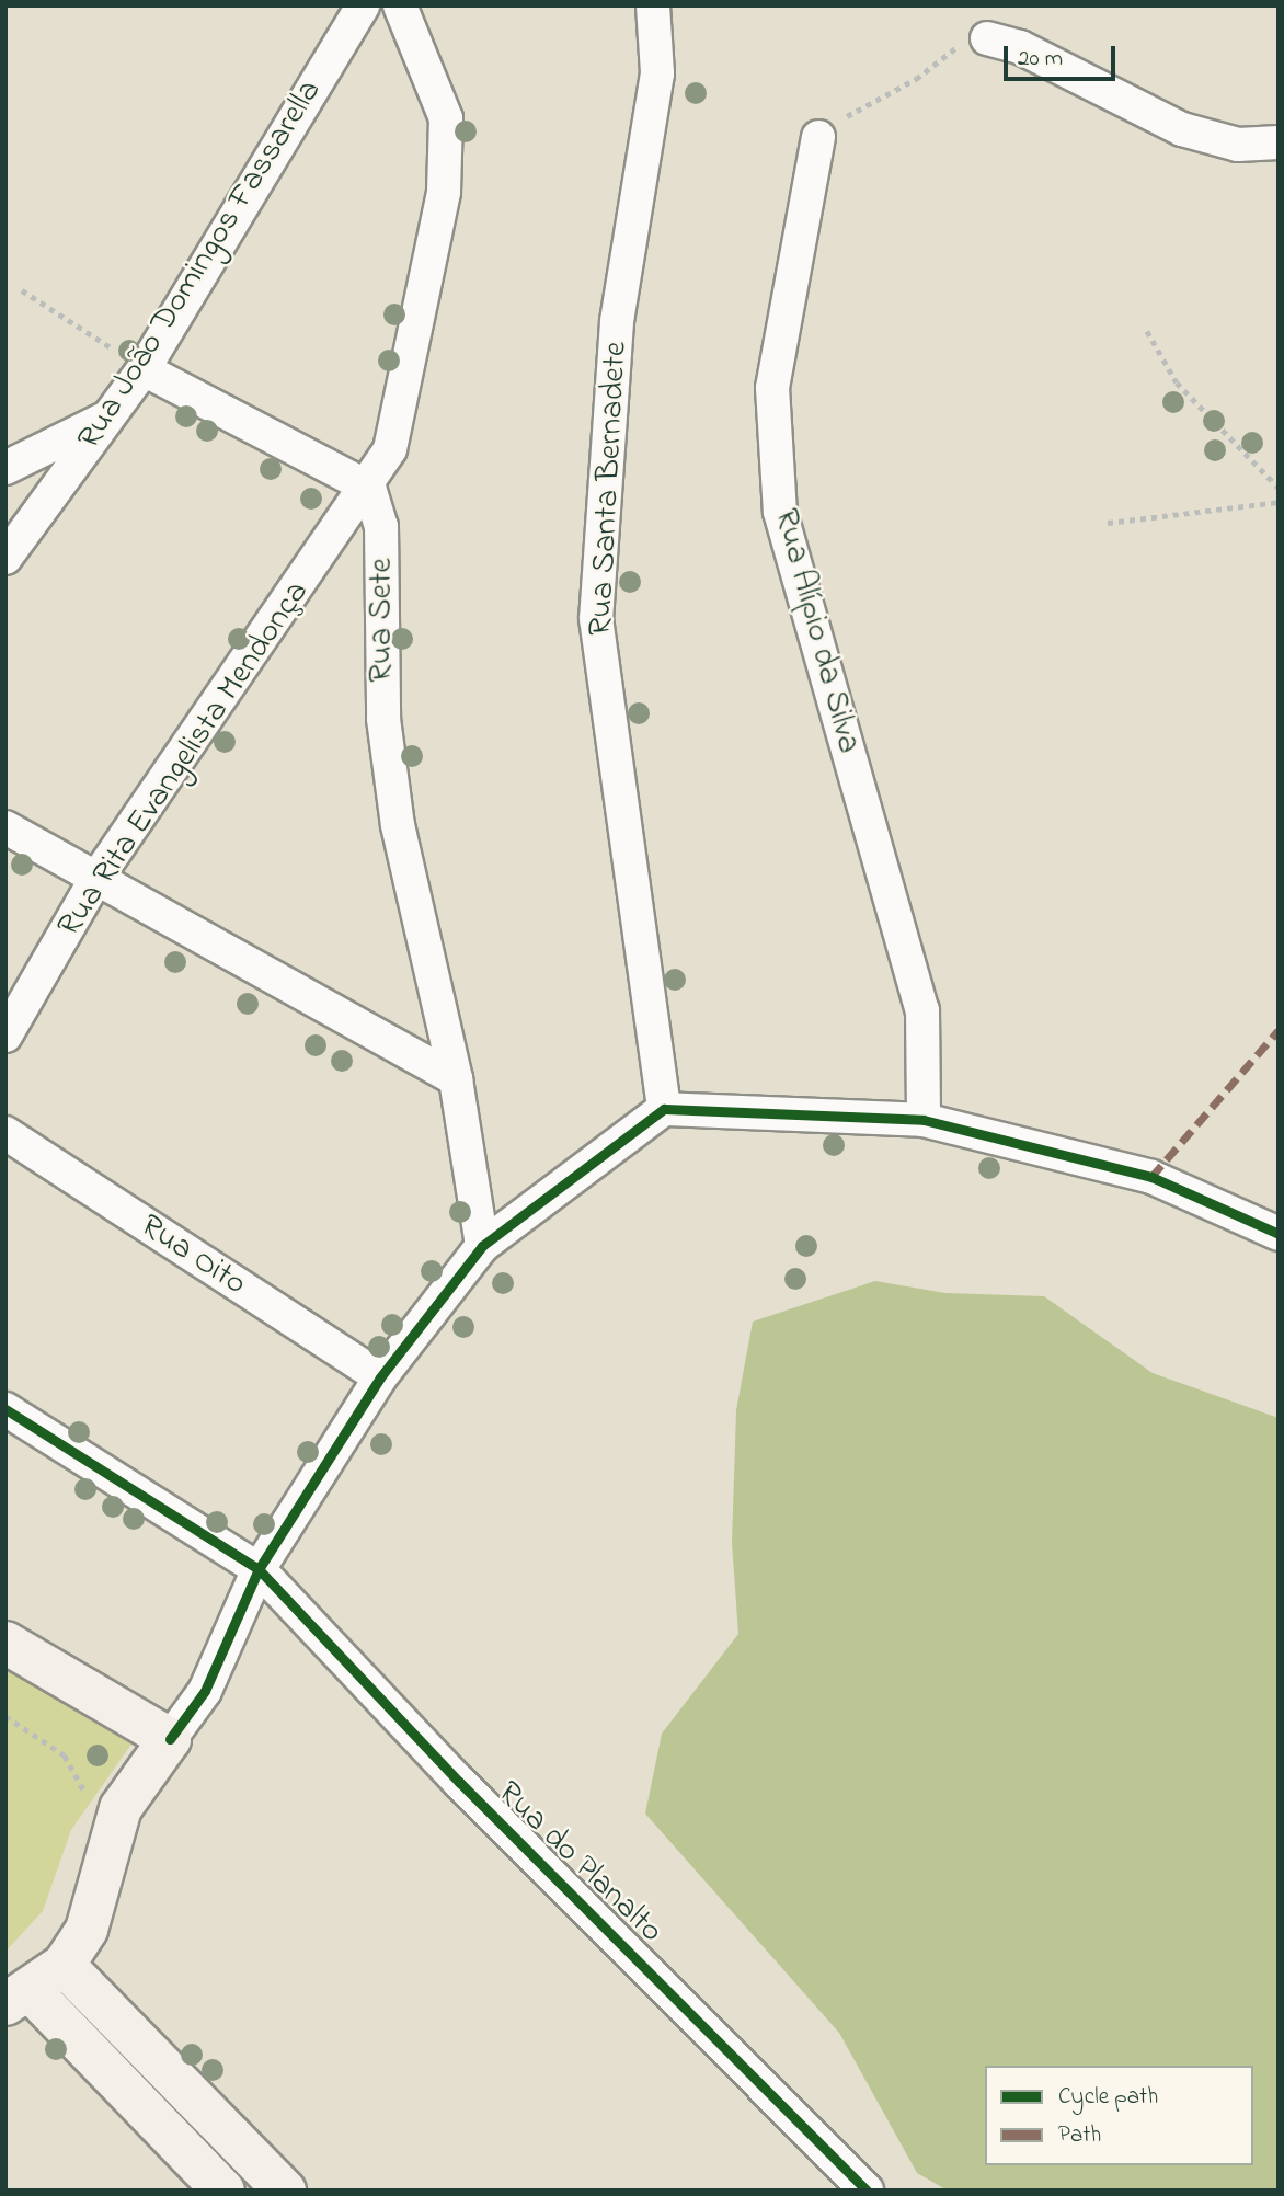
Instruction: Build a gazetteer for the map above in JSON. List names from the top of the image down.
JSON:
{
  "streets": {
    "street": [
      "Rua João Domingos Fassarella",
      "Rua Santa Bernadete",
      "Rua Sete",
      "Rua Alípio da Silva",
      "Rua Rita Evangelista Mendonça",
      "Rua Oito",
      "Rua do Planalto"
    ]
  },
  "crossings": [
    ["Rua Sete", "Rua Rita Evangelista Mendonça"]
  ],
  "legend": ["Cycle path", "Path"],
  "scale_bar": "20 m"
}
